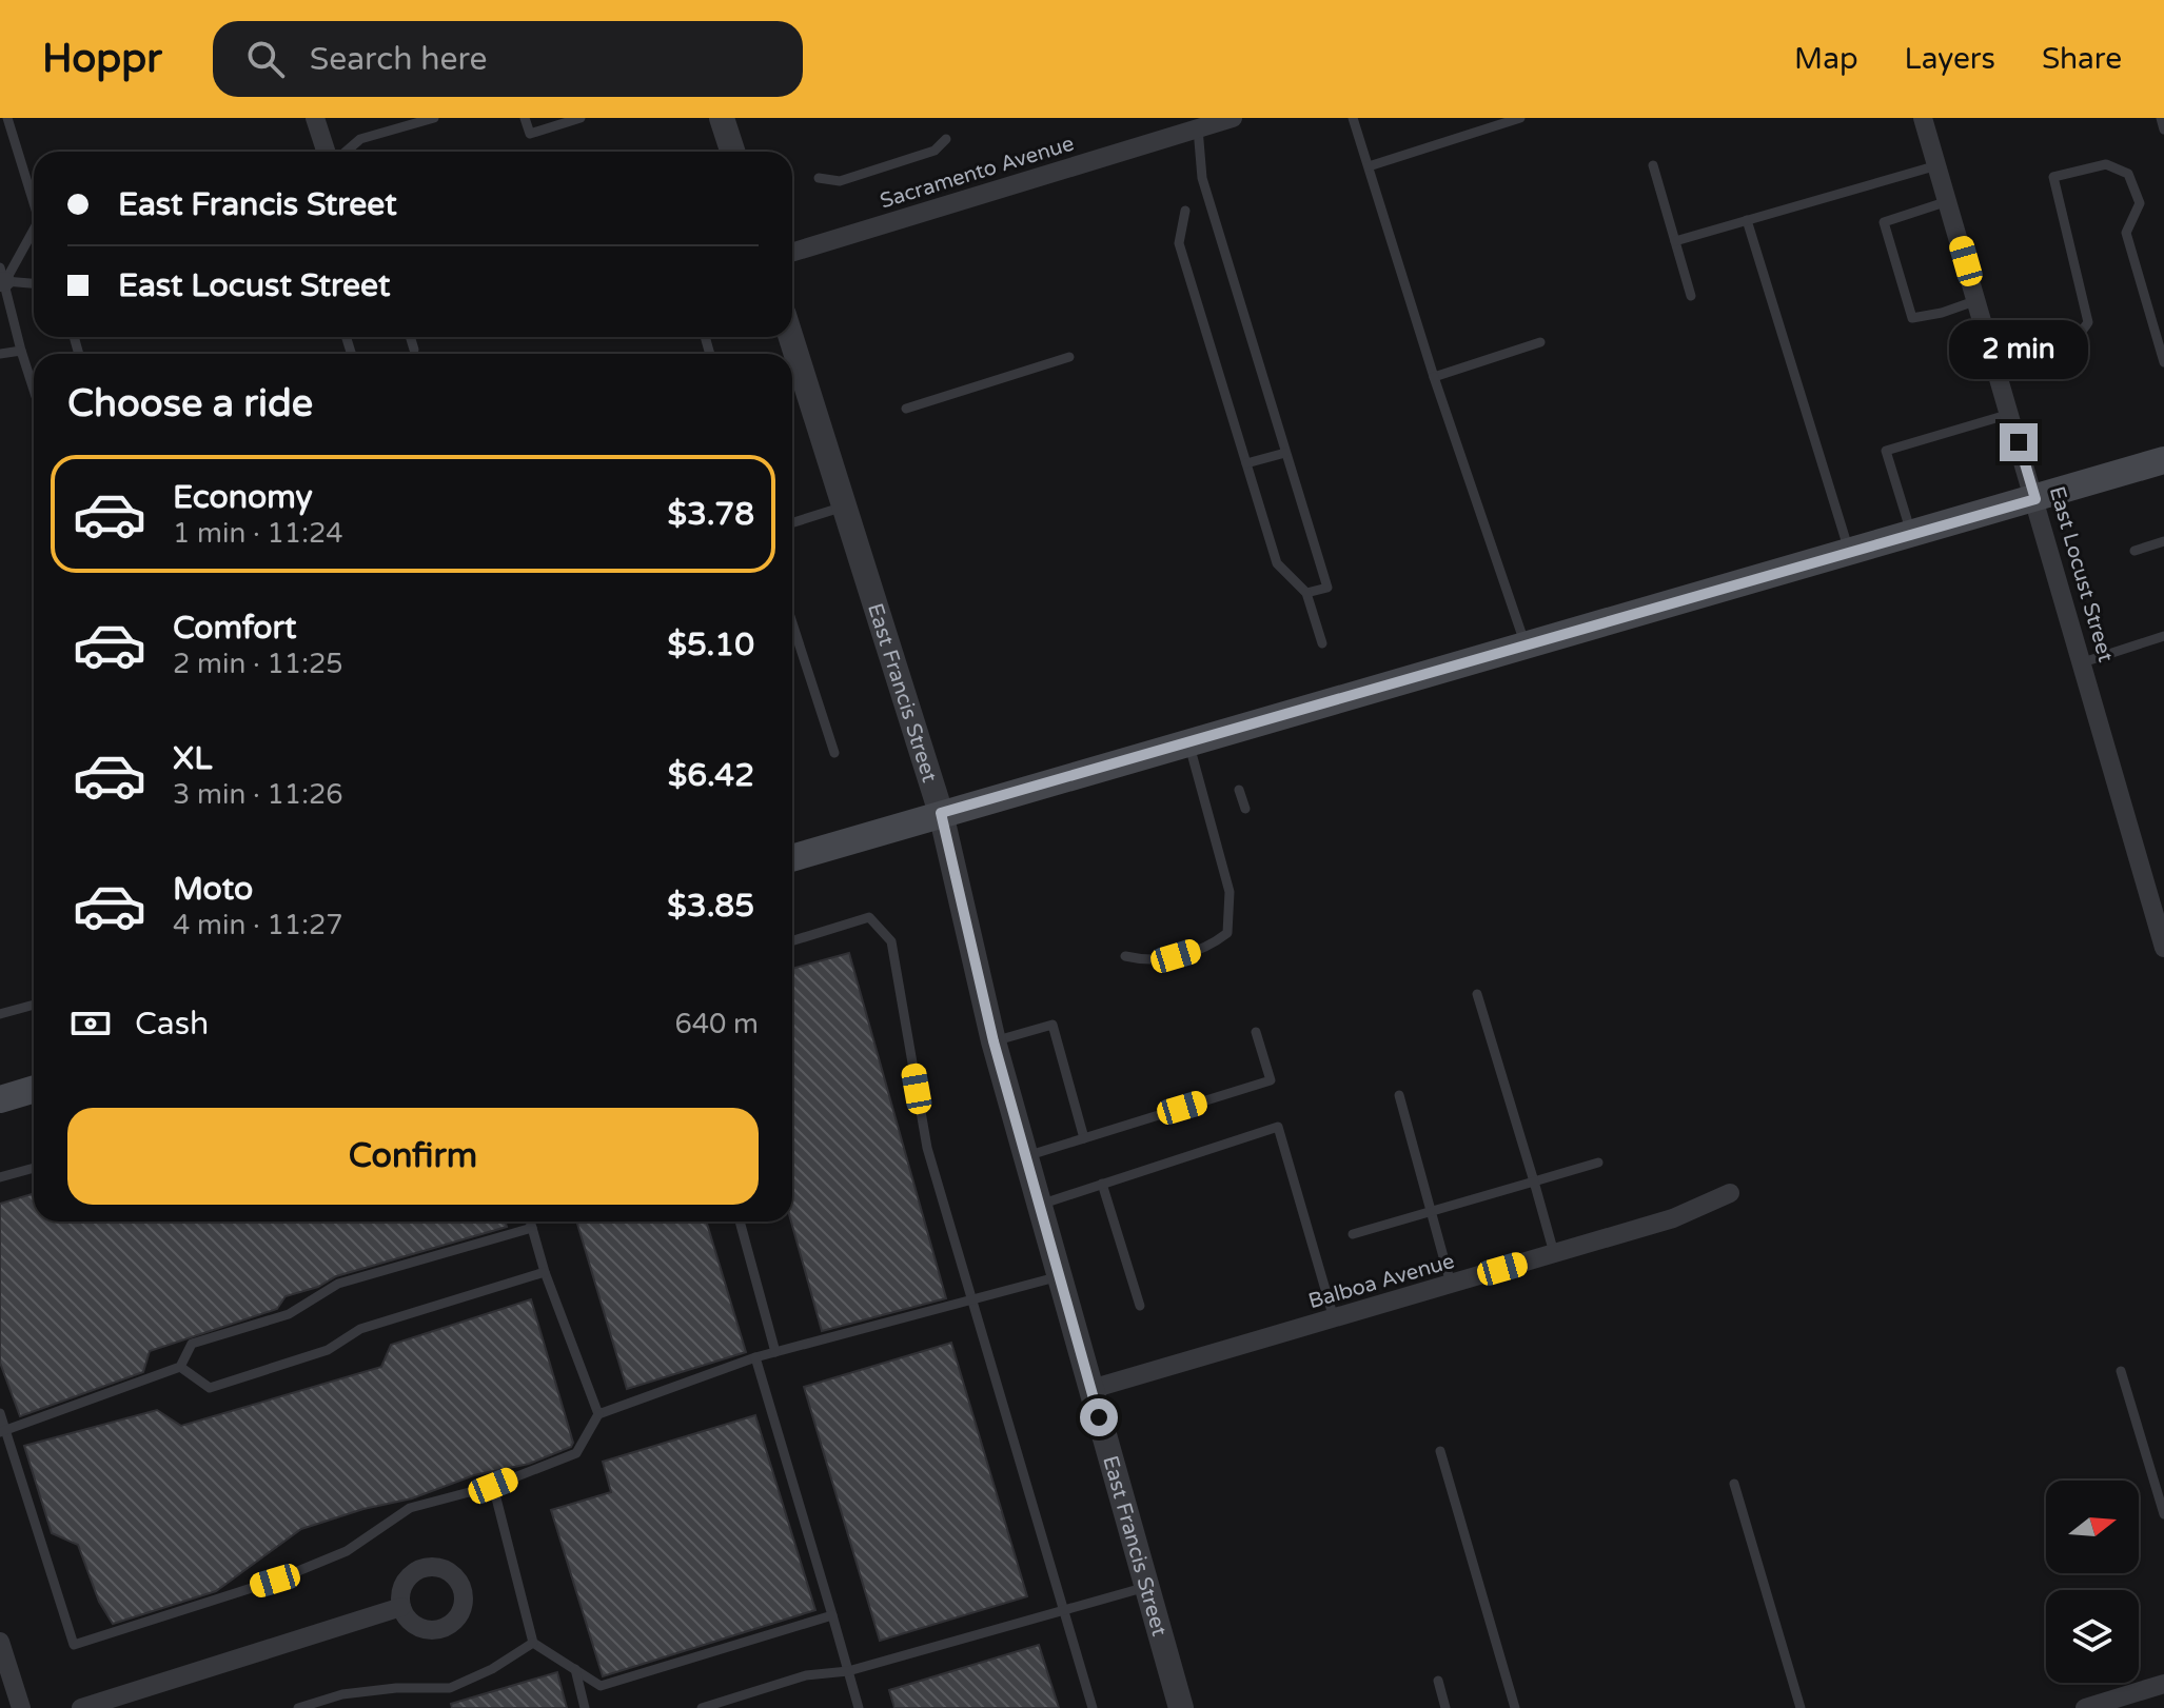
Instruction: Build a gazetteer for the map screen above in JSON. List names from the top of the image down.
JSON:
{
  "streets": {
    "street": [
      "Sacramento Avenue",
      "East Locust Street",
      "East Francis Street",
      "Balboa Avenue"
    ]
  },
  "crossings": [
    ["East Francis Street", "Balboa Avenue"]
  ],
  "north": "right",
  "page": {
    "header": "Hoppr",
    "search": "Search here",
    "nav": ["Map", "Layers", "Share"],
    "banner": ["East Francis Street", "East Locust Street"],
    "bubble": "2 min",
    "heading": "Choose a ride",
    "list": [
      {
        "name": "Economy",
        "note": "1 min · 11:24",
        "value": "$3.78"
      },
      {
        "name": "Comfort",
        "note": "2 min · 11:25",
        "value": "$5.10"
      },
      {
        "name": "XL",
        "note": "3 min · 11:26",
        "value": "$6.42"
      },
      {
        "name": "Moto",
        "note": "4 min · 11:27",
        "value": "$3.85"
      }
    ],
    "pay": ["Cash", "640 m"],
    "buttons": "Confirm"
  }
}
